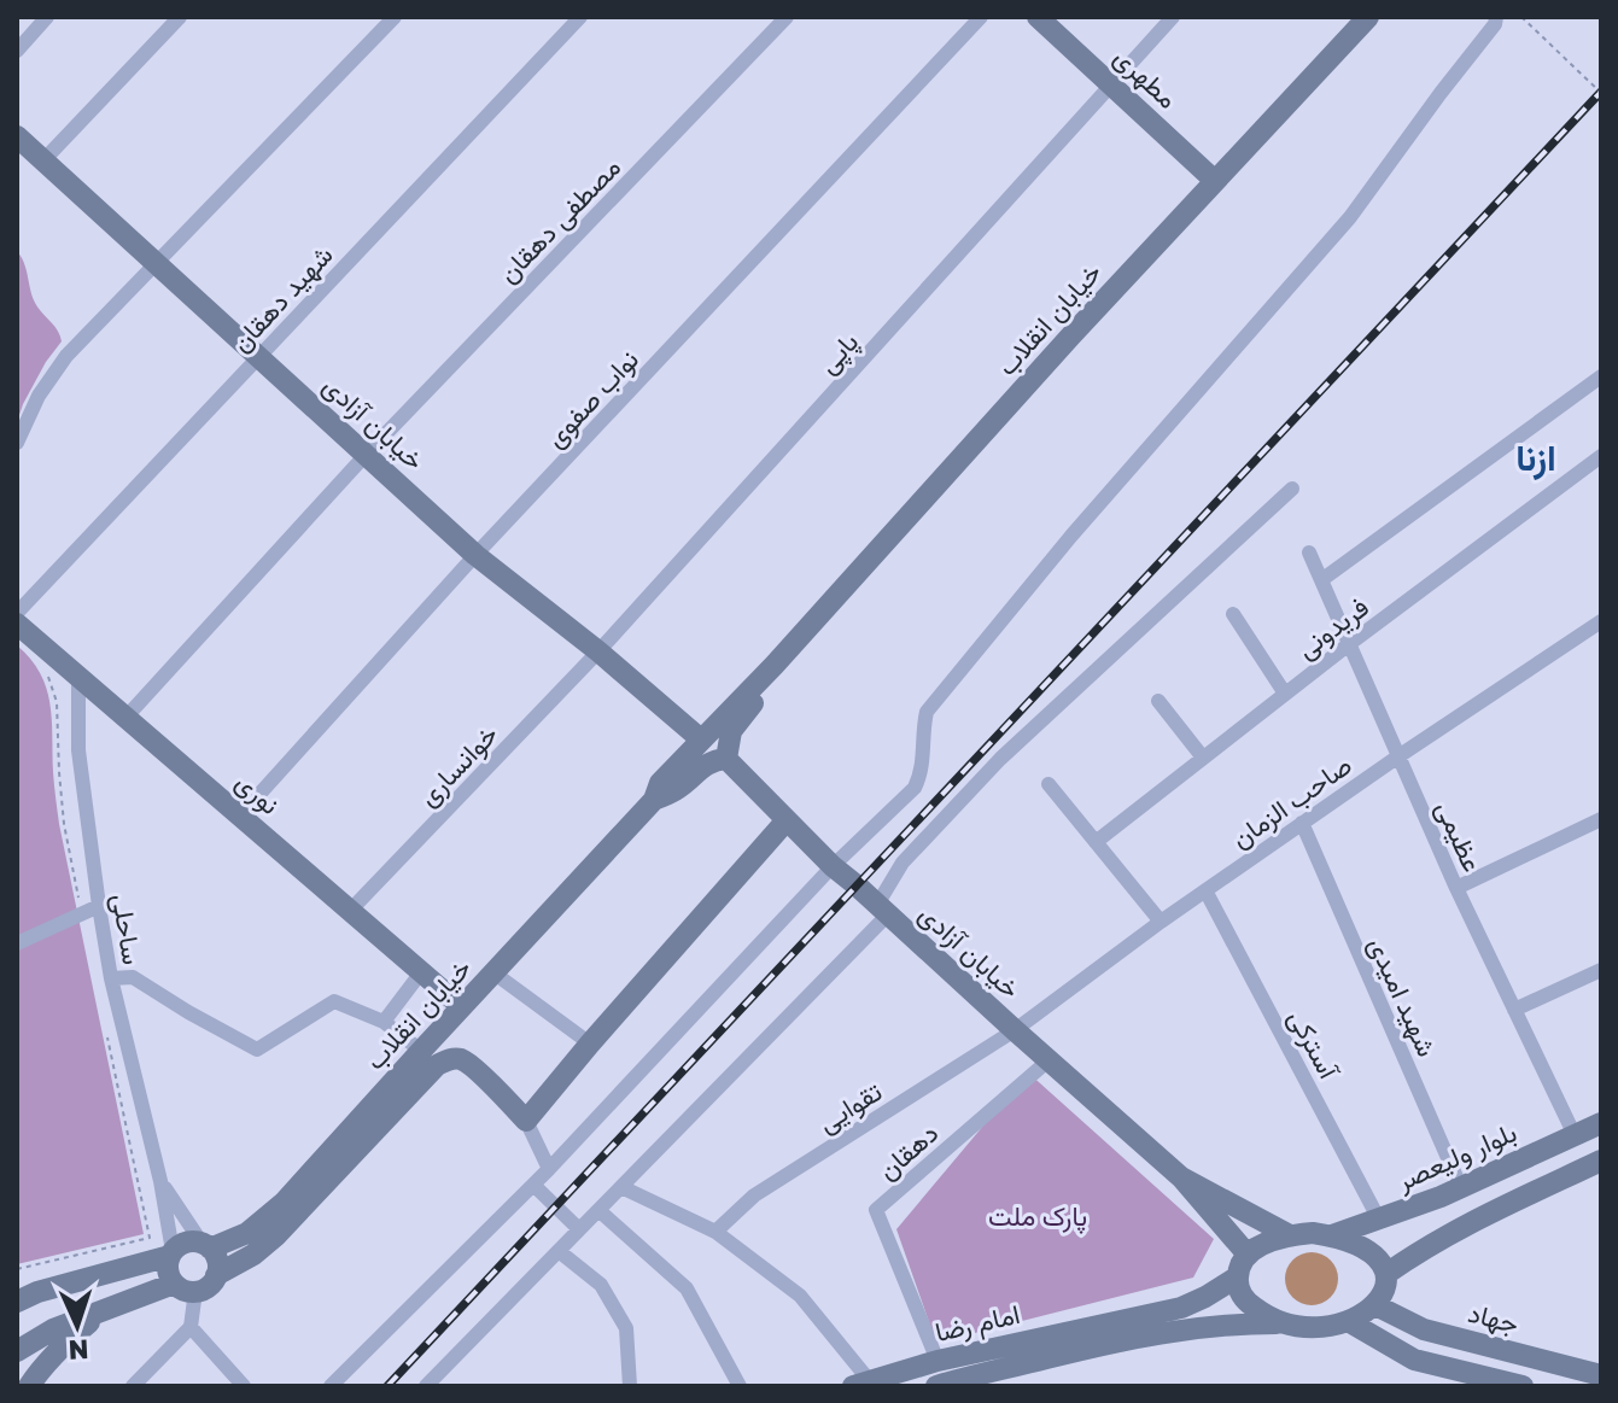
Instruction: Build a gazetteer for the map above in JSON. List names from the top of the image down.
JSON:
{
  "streets": {
    "main road": [
      "مطهری",
      "خیابان انقلاب",
      "خیابان آزادی",
      "نوری",
      "بلوار ولیعصر",
      "جهاد",
      "امام رضا"
    ],
    "street": [
      "مصطفی دهقان",
      "شهید دهقان",
      "پاپی",
      "نواب صفوی",
      "فریدونی",
      "خوانساری",
      "صاحب الزمان",
      "عظیمی",
      "ساحلی",
      "شهید امیدی",
      "آسترکی",
      "تقوایی",
      "دهقان"
    ]
  },
  "crossings": [
    ["مطهری", "خیابان انقلاب"],
    ["مطهری", "پاپی"],
    ["مصطفی دهقان", "خیابان آزادی"],
    ["مصطفی دهقان", "نوری"],
    ["شهید دهقان", "خیابان آزادی"],
    ["خیابان انقلاب", "خیابان آزادی"],
    ["خیابان انقلاب", "نوری"],
    ["خیابان انقلاب", "ساحلی"],
    ["پاپی", "خیابان آزادی"],
    ["پاپی", "خوانساری"],
    ["نواب صفوی", "خیابان آزادی"],
    ["نواب صفوی", "نوری"],
    ["خیابان آزادی", "خوانساری"],
    ["خیابان آزادی", "صاحب الزمان"],
    ["خیابان آزادی", "تقوایی"],
    ["خیابان آزادی", "دهقان"],
    ["فریدونی", "عظیمی"],
    ["خوانساری", "نوری"],
    ["نوری", "ساحلی"],
    ["صاحب الزمان", "عظیمی"],
    ["صاحب الزمان", "شهید امیدی"],
    ["صاحب الزمان", "آسترکی"],
    ["صاحب الزمان", "تقوایی"],
    ["عظیمی", "بلوار ولیعصر"],
    ["شهید امیدی", "بلوار ولیعصر"],
    ["آسترکی", "بلوار ولیعصر"],
    ["دهقان", "امام رضا"],
    ["بلوار ولیعصر", "جهاد"]
  ],
  "districts": ["ازنا"],
  "parks": ["پارک ملت"],
  "north": "bottom"
}
